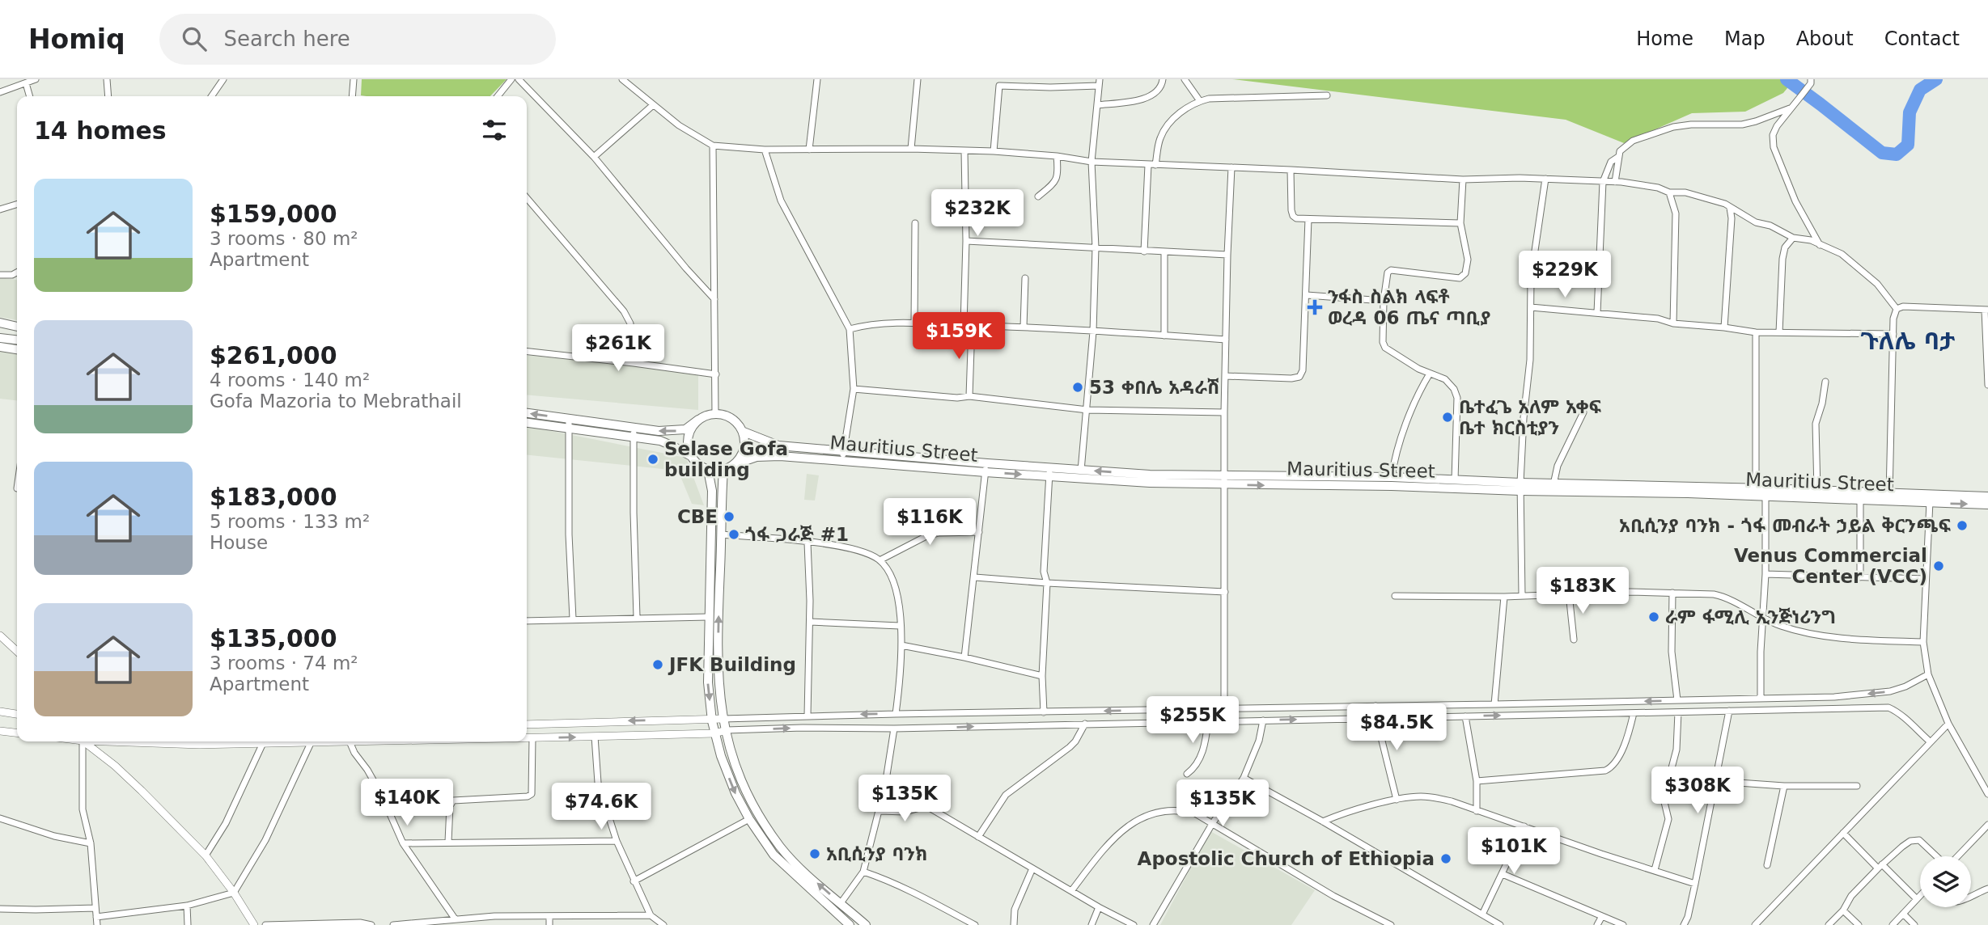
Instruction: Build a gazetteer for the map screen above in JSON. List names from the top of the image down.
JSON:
{
  "streets": {
    "main road": ["Mauritius Street"]
  },
  "districts": ["ጉለሌ ባታ"],
  "places": {
    "health": ["ንፋስ ስልክ ላፍቶ ወረዳ 06 ጤና ጣቢያ"],
    "other": [
      "53 ቀበሌ አዳራሽ",
      "ቤተፈጌ አለም አቀፍ ቤተ ክርስቲያን",
      "Selase Gofa building",
      "CBE",
      "አቢሲንያ ባንክ - ጎፋ መብራት ኃይል ቅርንጫፍ",
      "ጎፋ ጋራጅ #1",
      "Venus Commercial Center (VCC)",
      "ራም ፋሚሊ ኢንጅነሪንግ",
      "JFK Building",
      "አቢሲንያ ባንክ",
      "Apostolic Church of Ethiopia"
    ]
  },
  "page": {
    "header": "Homiq",
    "search": "Search here",
    "nav": [
      "Home",
      "Map",
      "About",
      "Contact"
    ],
    "heading": "14 homes",
    "list": [
      {
        "name": "$159,000",
        "note": "3 rooms · 80 m² · Apartment"
      },
      {
        "name": "$261,000",
        "note": "4 rooms · 140 m² · Gofa Mazoria to Mebrathail"
      },
      {
        "name": "$183,000",
        "note": "5 rooms · 133 m² · House"
      },
      {
        "name": "$135,000",
        "note": "3 rooms · 74 m² · Apartment"
      }
    ],
    "price": [
      "$232K",
      "$229K",
      "$159K",
      "$261K",
      "$116K",
      "$183K",
      "$255K",
      "$84.5K",
      "$308K",
      "$135K",
      "$140K",
      "$135K",
      "$74.6K",
      "$101K"
    ]
  }
}
